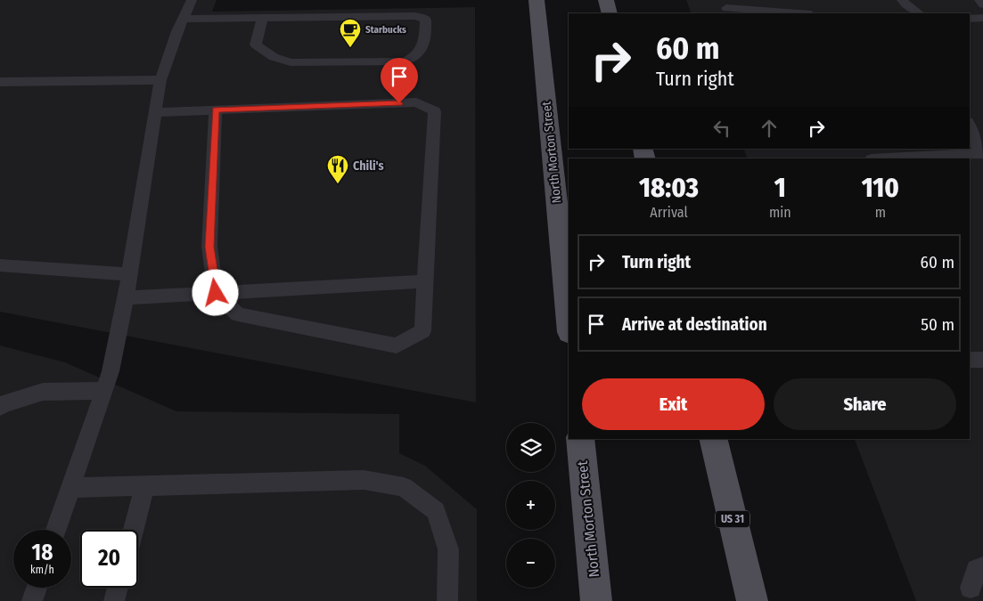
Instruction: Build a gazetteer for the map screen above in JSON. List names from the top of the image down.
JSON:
{
  "streets": {
    "main road": ["North Morton Street", "US 31"]
  },
  "places": {
    "cafe": ["Starbucks"],
    "restaurant": ["Chili's"]
  },
  "page": {
    "turn": ["60 m", "Turn right"],
    "eta": [
      "18:03",
      "Arrival",
      "1",
      "min",
      "110",
      "m"
    ],
    "list": [
      {
        "name": "Turn right",
        "value": "60 m"
      },
      {
        "name": "Arrive at destination",
        "value": "50 m"
      }
    ],
    "buttons": ["Exit", "Share"],
    "map_buttons": ["+", "−"],
    "speed": "18 km/h",
    "limit": "20"
  }
}
